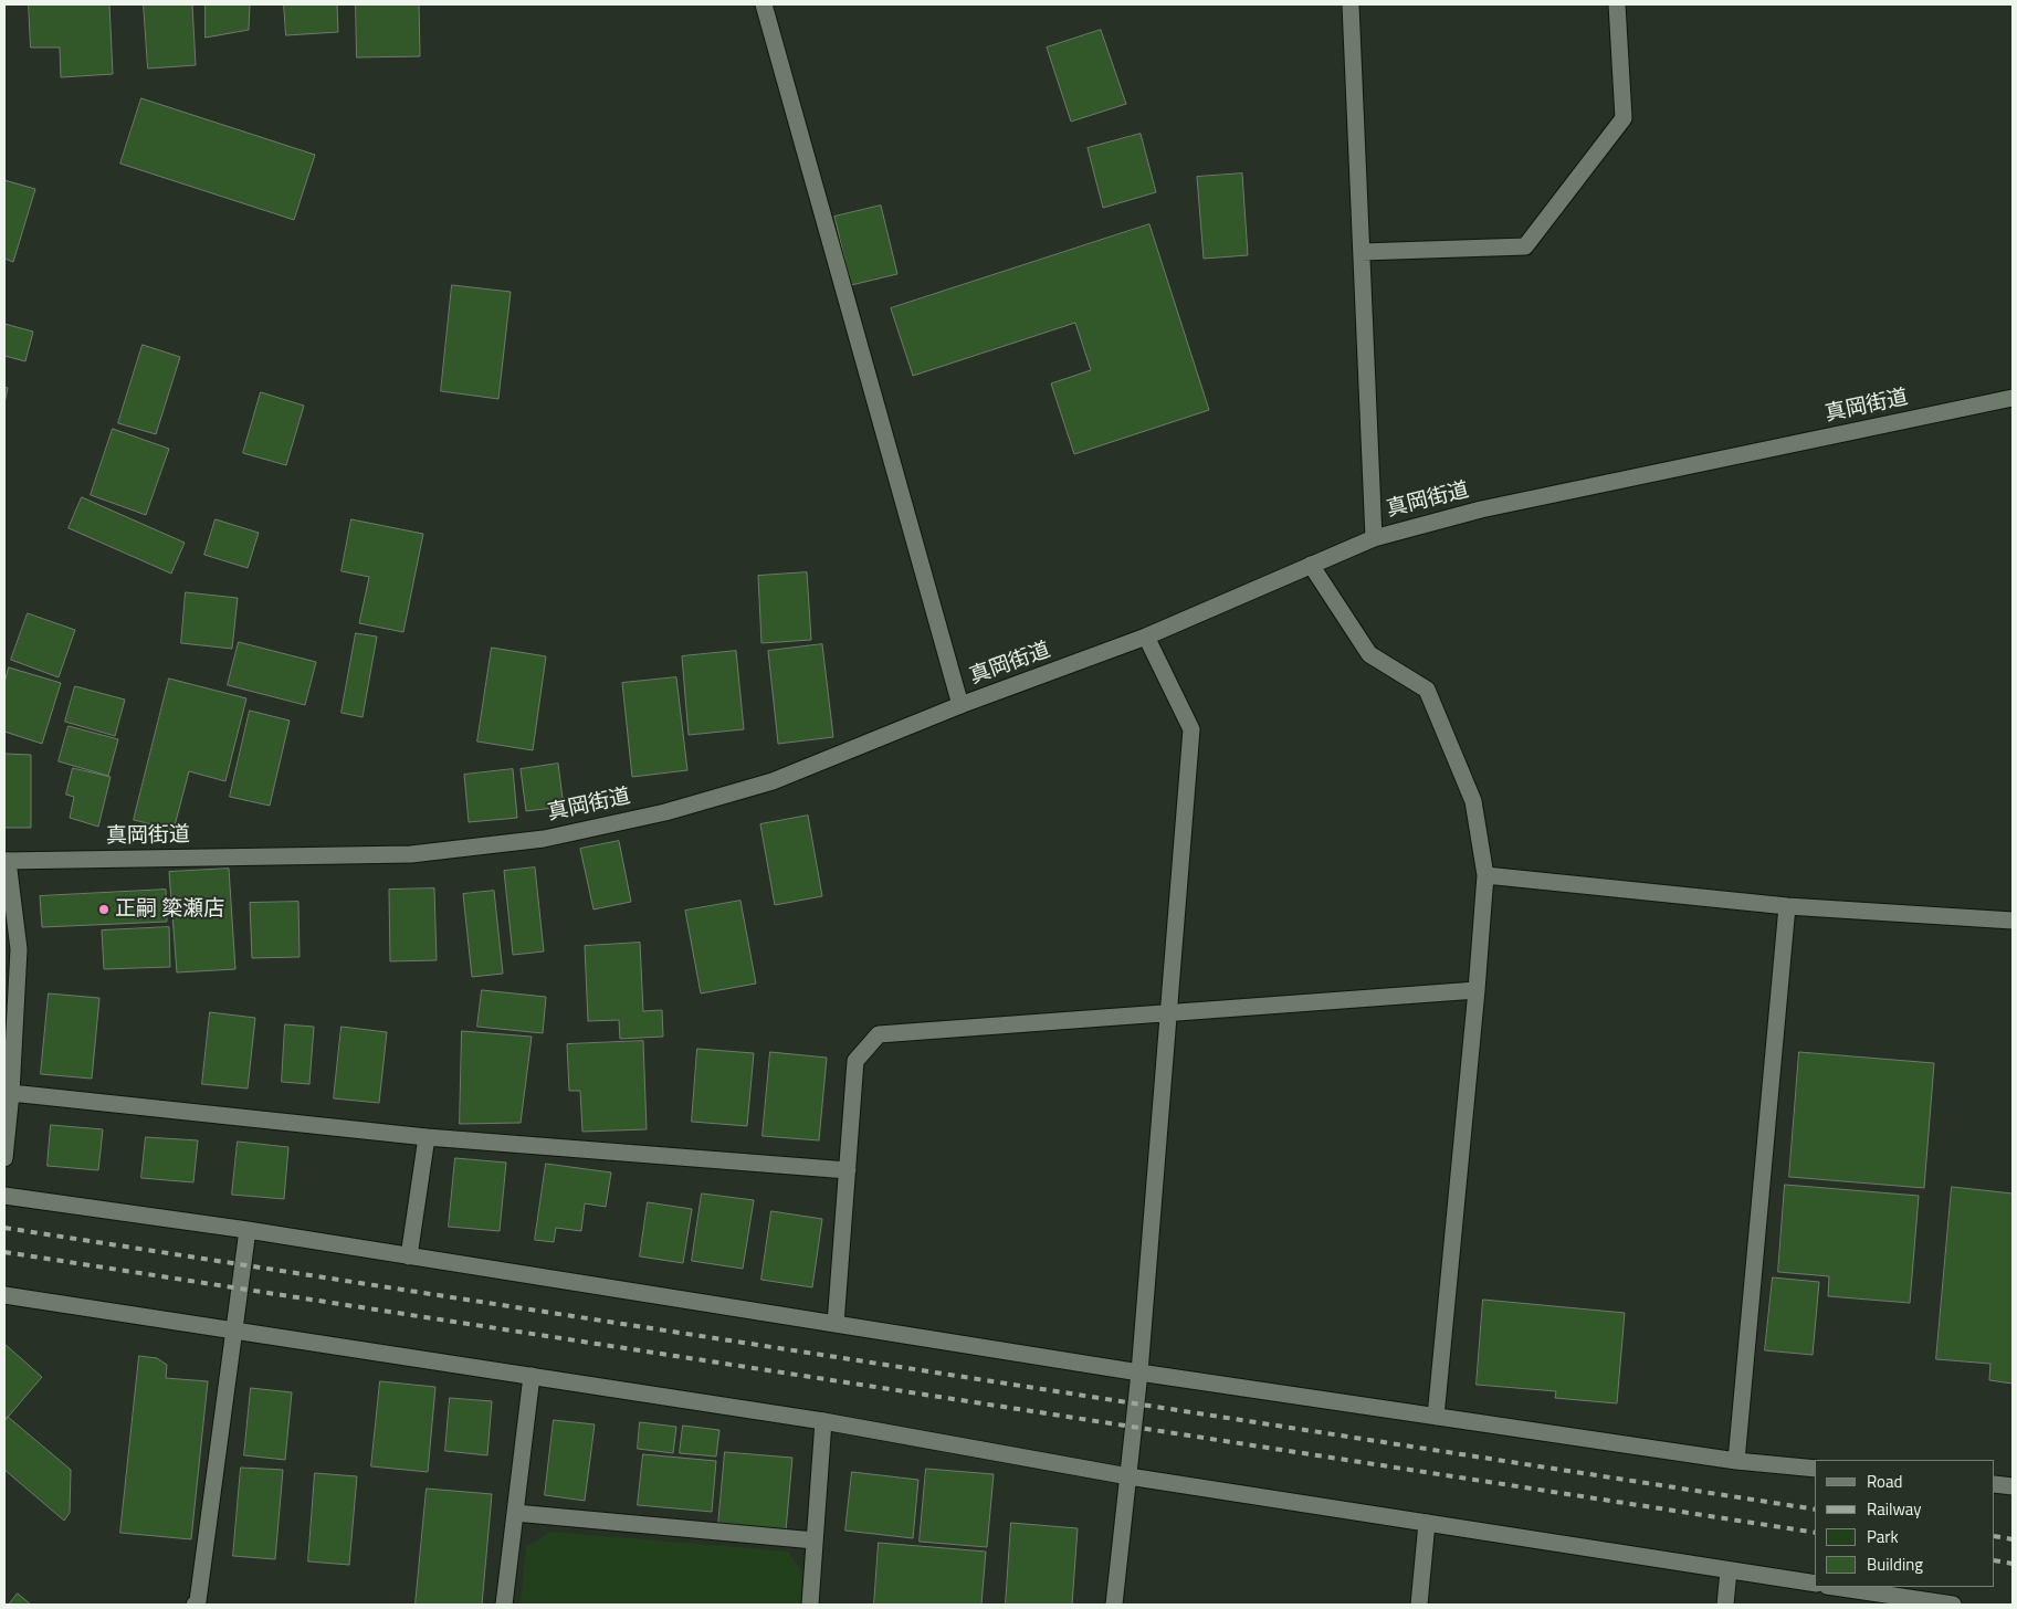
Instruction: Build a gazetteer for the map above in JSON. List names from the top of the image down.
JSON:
{
  "streets": {
    "street": ["真岡街道"]
  },
  "places": ["正嗣 簗瀬店"],
  "legend": [
    "Road",
    "Railway",
    "Park",
    "Building"
  ]
}
